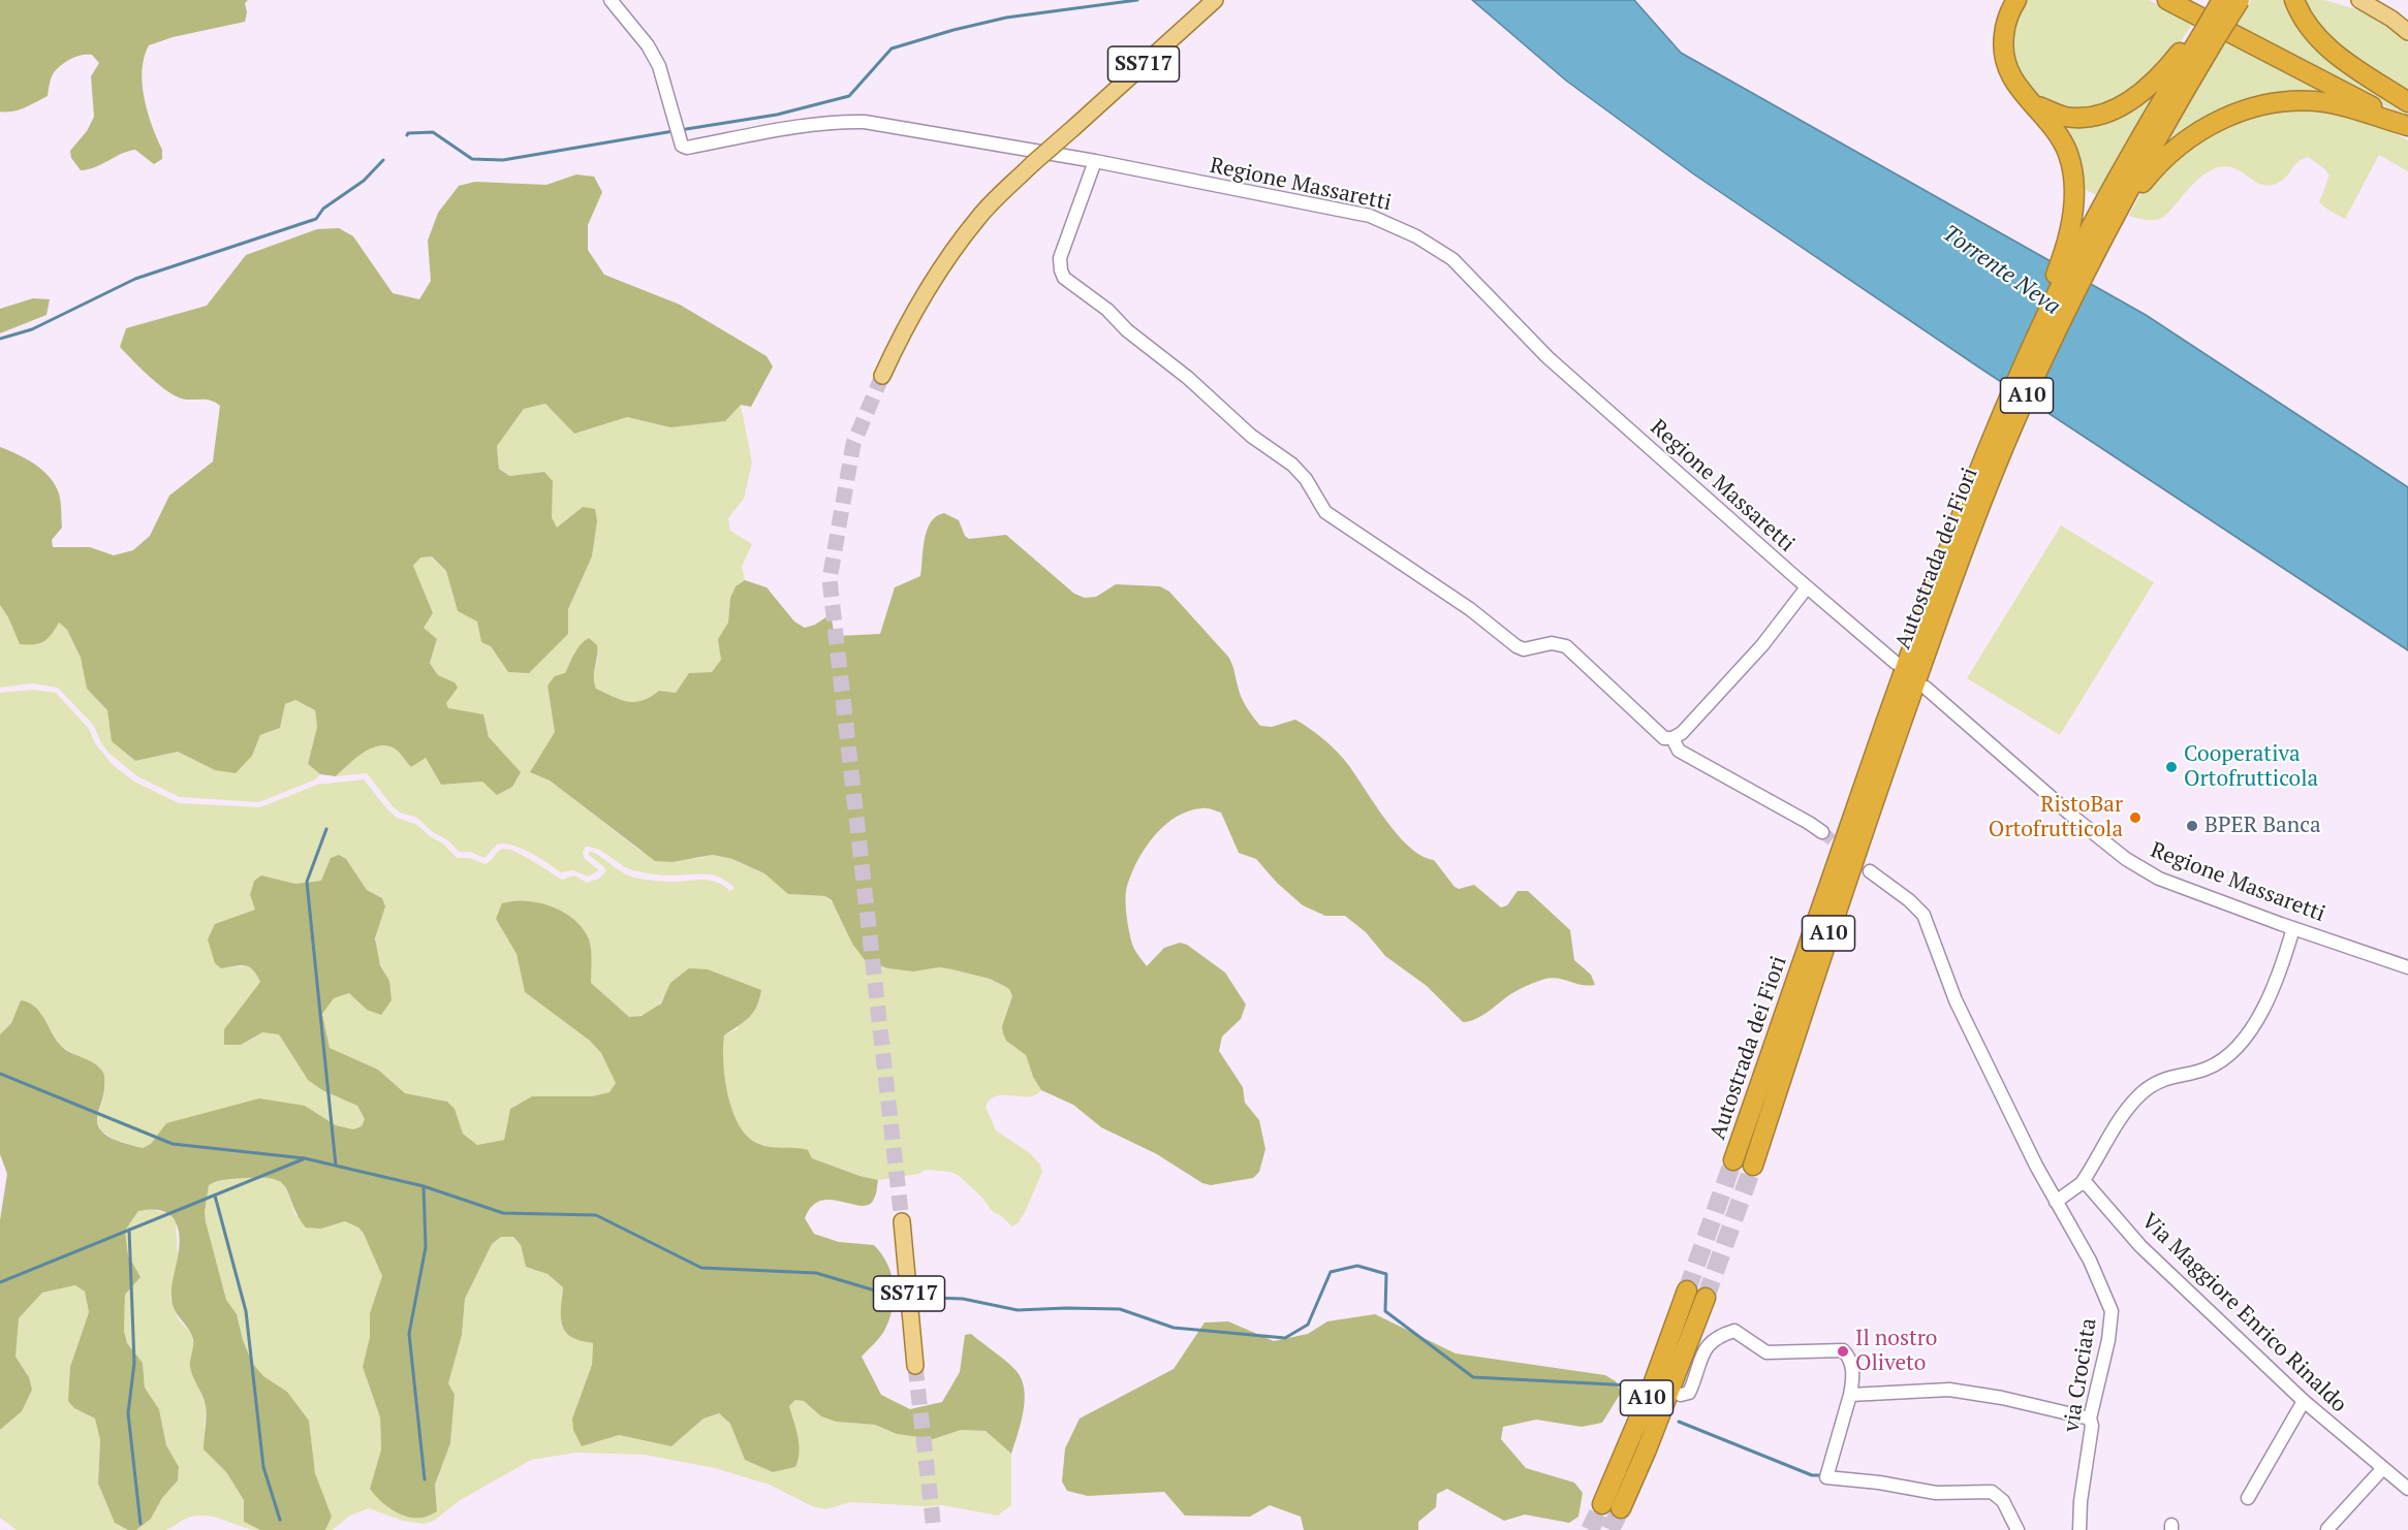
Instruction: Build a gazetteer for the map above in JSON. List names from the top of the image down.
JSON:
{
  "streets": {
    "highway": ["A10", "Autostrada dei Fiori"],
    "main road": ["SS717"],
    "street": ["Regione Massaretti", "Via Maggiore Enrico Rinaldo", "via Crociata"]
  },
  "water": ["Torrente Neva"],
  "places": [
    "Cooperativa Ortofrutticola",
    "RistoBar Ortofrutticola",
    "BPER Banca",
    "Il nostro Oliveto"
  ]
}
